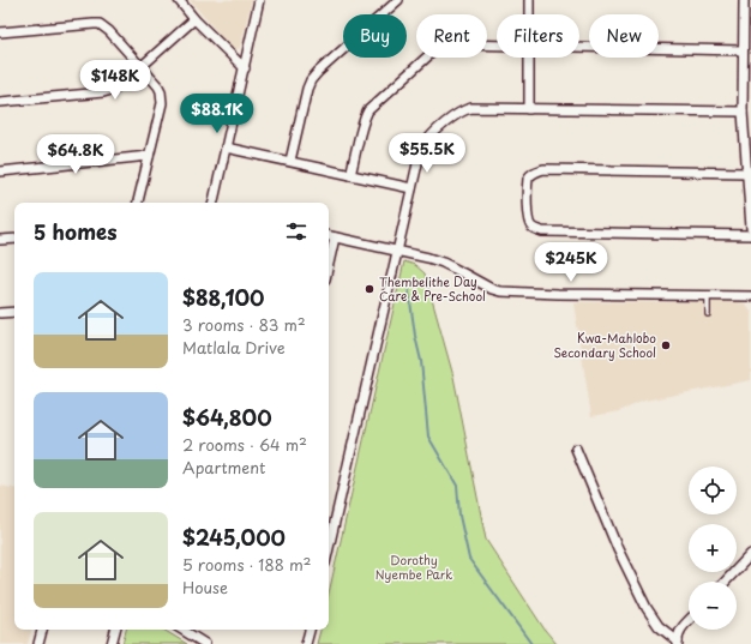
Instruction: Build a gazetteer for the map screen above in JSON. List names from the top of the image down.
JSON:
{
  "parks": ["Dorothy Nyembe Park"],
  "places": ["Thembelithe Day Care & Pre-School", "Kwa-Mahlobo Secondary School"],
  "page": {
    "chip": [
      "Buy",
      "Rent",
      "Filters",
      "New"
    ],
    "price": [
      "$148K",
      "$88.1K",
      "$55.5K",
      "$64.8K",
      "$245K"
    ],
    "heading": "5 homes",
    "list": [
      {
        "name": "$88,100",
        "note": "3 rooms · 83 m² · Matlala Drive"
      },
      {
        "name": "$64,800",
        "note": "2 rooms · 64 m² · Apartment"
      },
      {
        "name": "$245,000",
        "note": "5 rooms · 188 m² · House"
      }
    ],
    "map_buttons": ["+", "−"]
  }
}
